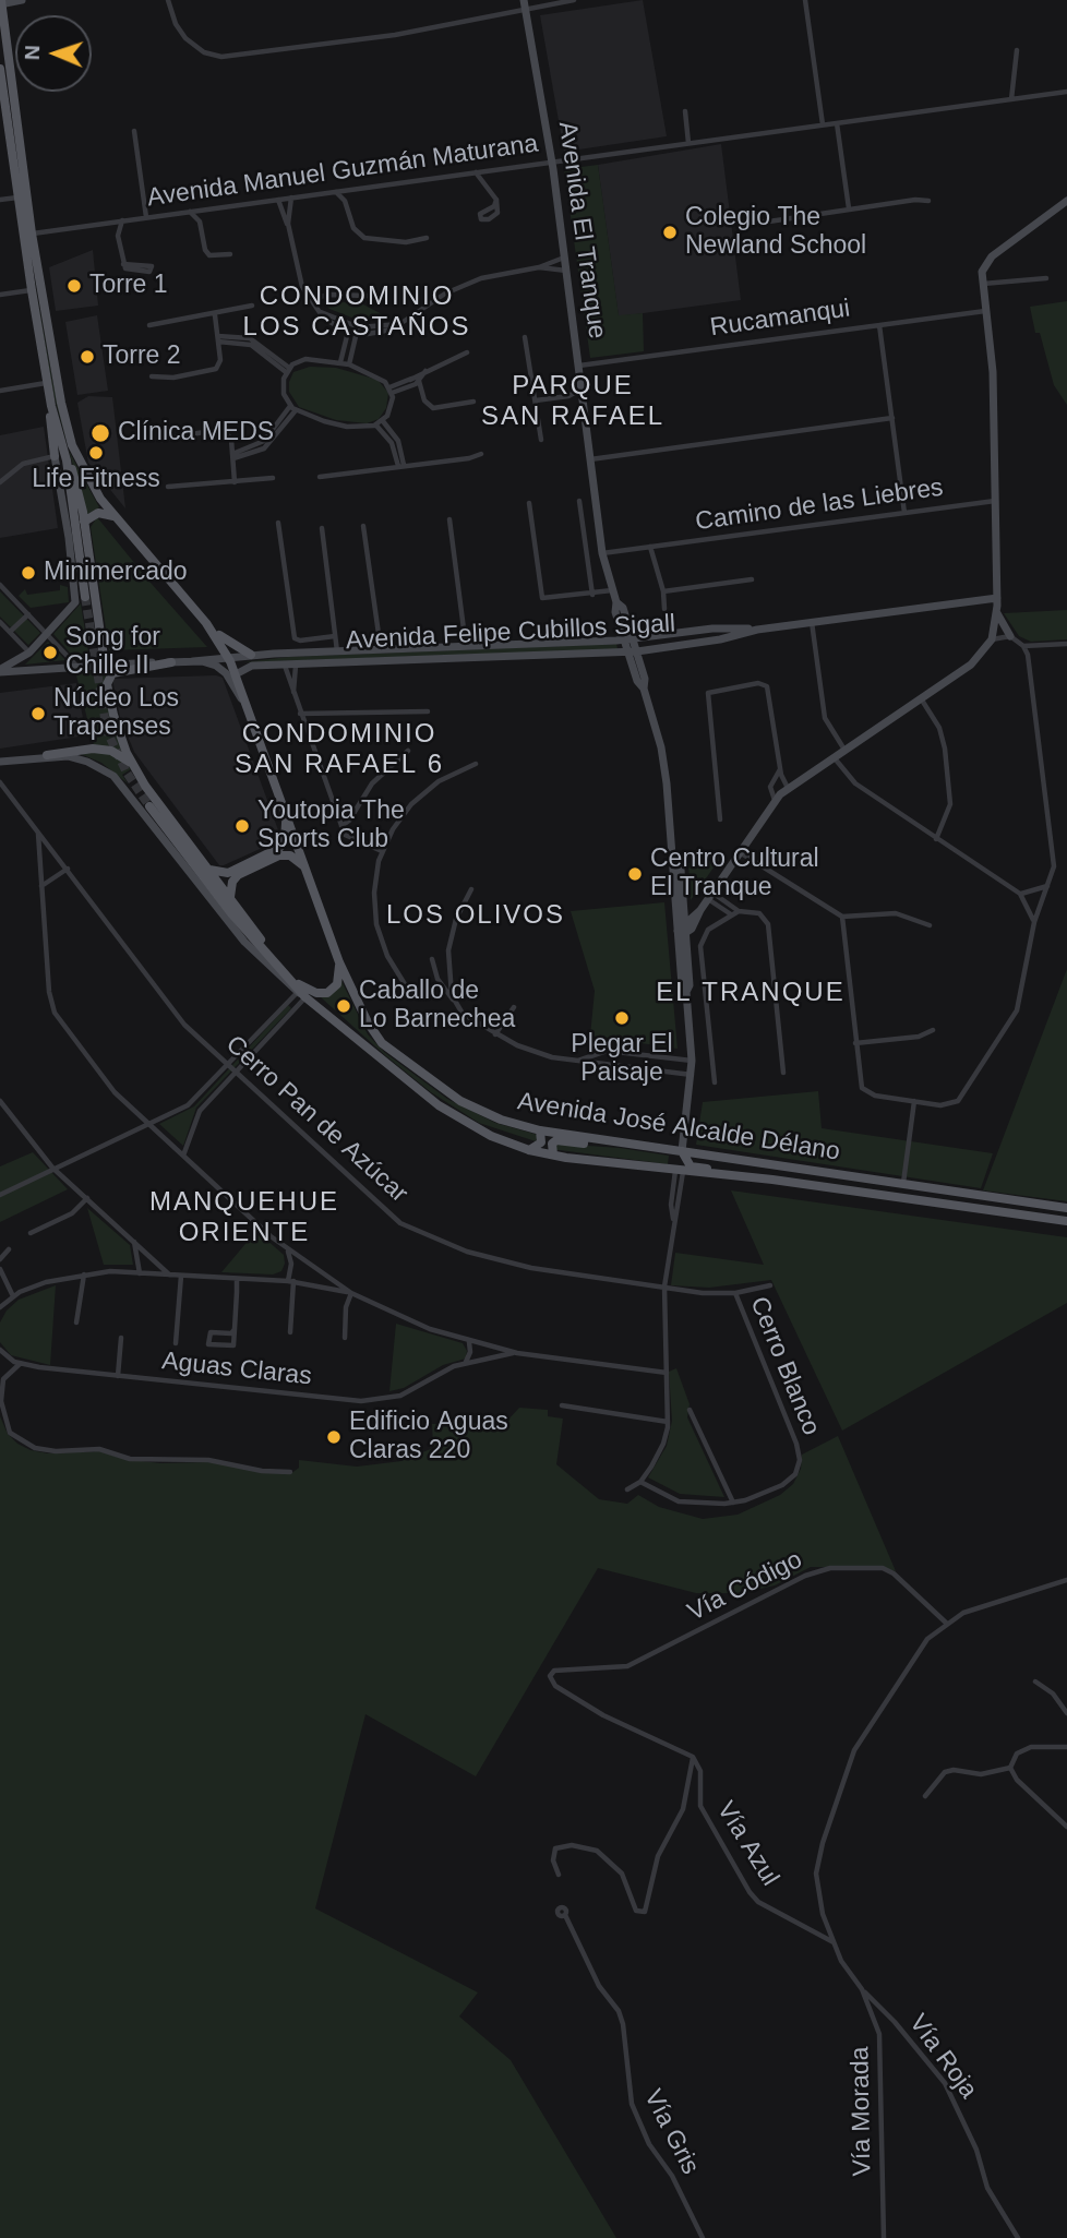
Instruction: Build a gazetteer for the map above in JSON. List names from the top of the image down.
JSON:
{
  "streets": {
    "main road": ["Avenida El Tranque", "Avenida Felipe Cubillos Sigall", "Avenida José Alcalde Délano"],
    "street": [
      "Avenida Manuel Guzmán Maturana",
      "Rucamanqui",
      "Camino de las Liebres",
      "Cerro Pan de Azúcar",
      "Cerro Blanco",
      "Aguas Claras",
      "Vía Código",
      "Vía Azul",
      "Vía Roja",
      "Vía Morada",
      "Vía Gris"
    ]
  },
  "crossings": [
    ["Avenida Manuel Guzmán Maturana", "Avenida El Tranque"],
    ["Avenida Manuel Guzmán Maturana", "Avenida José Alcalde Délano"],
    ["Avenida El Tranque", "Rucamanqui"],
    ["Avenida El Tranque", "Camino de las Liebres"],
    ["Avenida El Tranque", "Avenida Felipe Cubillos Sigall"],
    ["Avenida El Tranque", "Avenida José Alcalde Délano"],
    ["Avenida Felipe Cubillos Sigall", "Avenida José Alcalde Délano"],
    ["Cerro Pan de Azúcar", "Cerro Blanco"],
    ["Vía Código", "Vía Azul"],
    ["Vía Código", "Vía Morada"],
    ["Vía Azul", "Vía Morada"],
    ["Vía Roja", "Vía Morada"]
  ],
  "districts": [
    "CONDOMINIO LOS CASTAÑOS",
    "PARQUE SAN RAFAEL",
    "CONDOMINIO SAN RAFAEL 6",
    "LOS OLIVOS",
    "EL TRANQUE",
    "MANQUEHUE ORIENTE"
  ],
  "places": [
    "Colegio The Newland School",
    "Torre 1",
    "Torre 2",
    "Clínica MEDS",
    "Life Fitness",
    "Minimercado",
    "Song for Chille II",
    "Núcleo Los Trapenses",
    "Youtopia The Sports Club",
    "Centro Cultural El Tranque",
    "Caballo de Lo Barnechea",
    "Plegar El Paisaje",
    "Edificio Aguas Claras 220"
  ],
  "north": "left"
}
